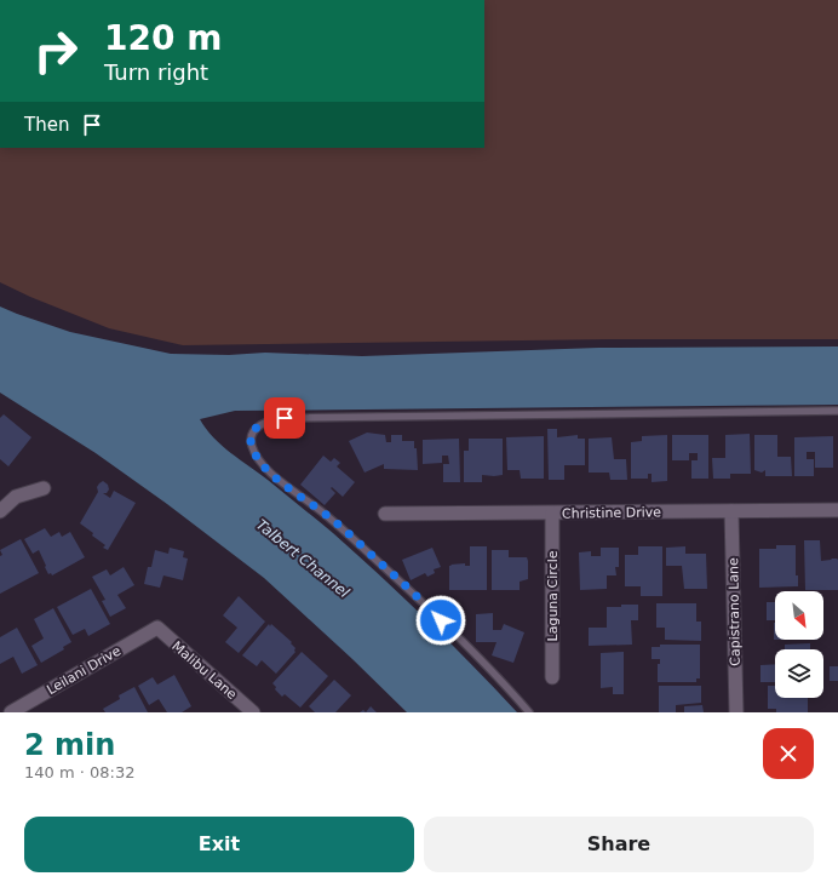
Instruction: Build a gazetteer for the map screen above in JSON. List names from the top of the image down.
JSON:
{
  "streets": {
    "street": [
      "Christine Drive",
      "Laguna Circle",
      "Capistrano Lane",
      "Leilani Drive",
      "Malibu Lane"
    ]
  },
  "crossings": [
    ["Christine Drive", "Laguna Circle"],
    ["Christine Drive", "Capistrano Lane"],
    ["Leilani Drive", "Malibu Lane"]
  ],
  "water": ["Talbert Channel"],
  "north": "bottom right",
  "page": {
    "turn": ["120 m", "Turn right"],
    "then": "Then",
    "heading": ["2 min", "140 m · 08:32"],
    "buttons": ["Exit", "Share"]
  }
}
